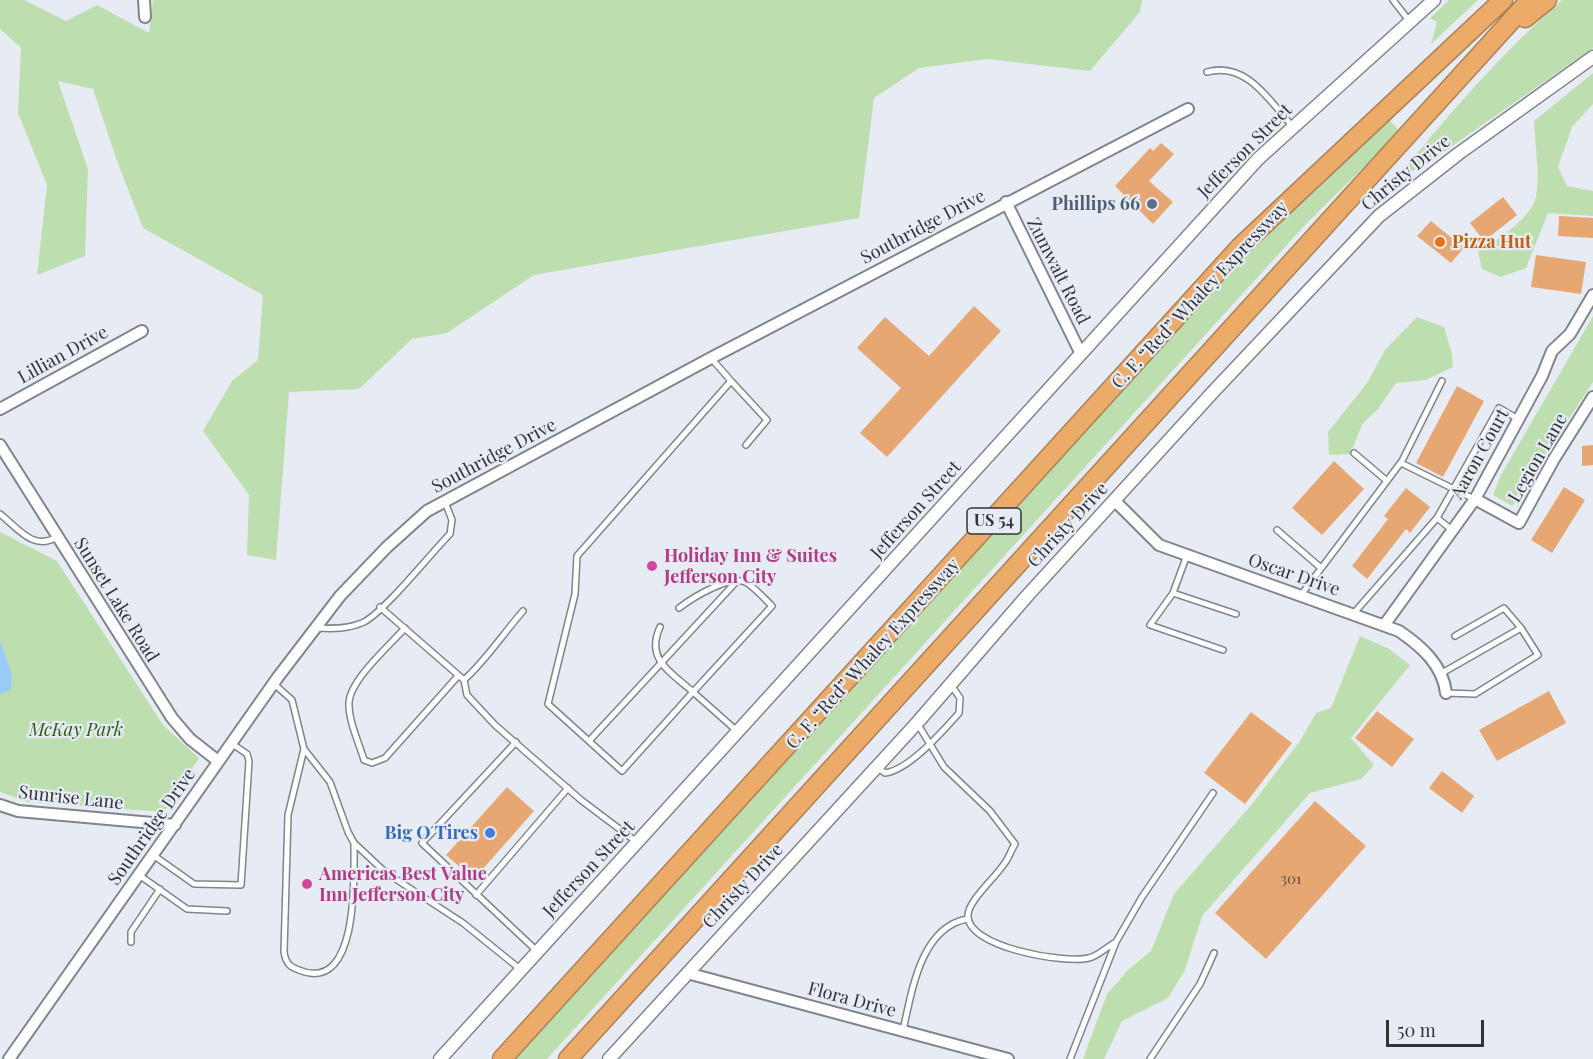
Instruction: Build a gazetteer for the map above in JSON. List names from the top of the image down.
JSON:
{
  "streets": {
    "highway": ["C. F. “Red” Whaley Expressway", "US 54"],
    "street": [
      "Jefferson Street",
      "Christy Drive",
      "Southridge Drive",
      "Zumwalt Road",
      "Lillian Drive",
      "Aaron Court",
      "Legion Lane",
      "Oscar Drive",
      "Sunset Lake Road",
      "Sunrise Lane",
      "Flora Drive"
    ]
  },
  "crossings": [
    ["Jefferson Street", "Zumwalt Road"],
    ["Christy Drive", "Oscar Drive"],
    ["Christy Drive", "Flora Drive"],
    ["Southridge Drive", "Zumwalt Road"],
    ["Southridge Drive", "Sunset Lake Road"],
    ["Southridge Drive", "Sunrise Lane"],
    ["Aaron Court", "Legion Lane"],
    ["Aaron Court", "Oscar Drive"]
  ],
  "parks": ["McKay Park"],
  "places": [
    "Phillips 66",
    "Pizza Hut",
    "Holiday Inn & Suites Jefferson City",
    "Big O Tires",
    "Americas Best Value Inn Jefferson City"
  ],
  "house_numbers": ["301"],
  "scale_bar": "50 m"
}
